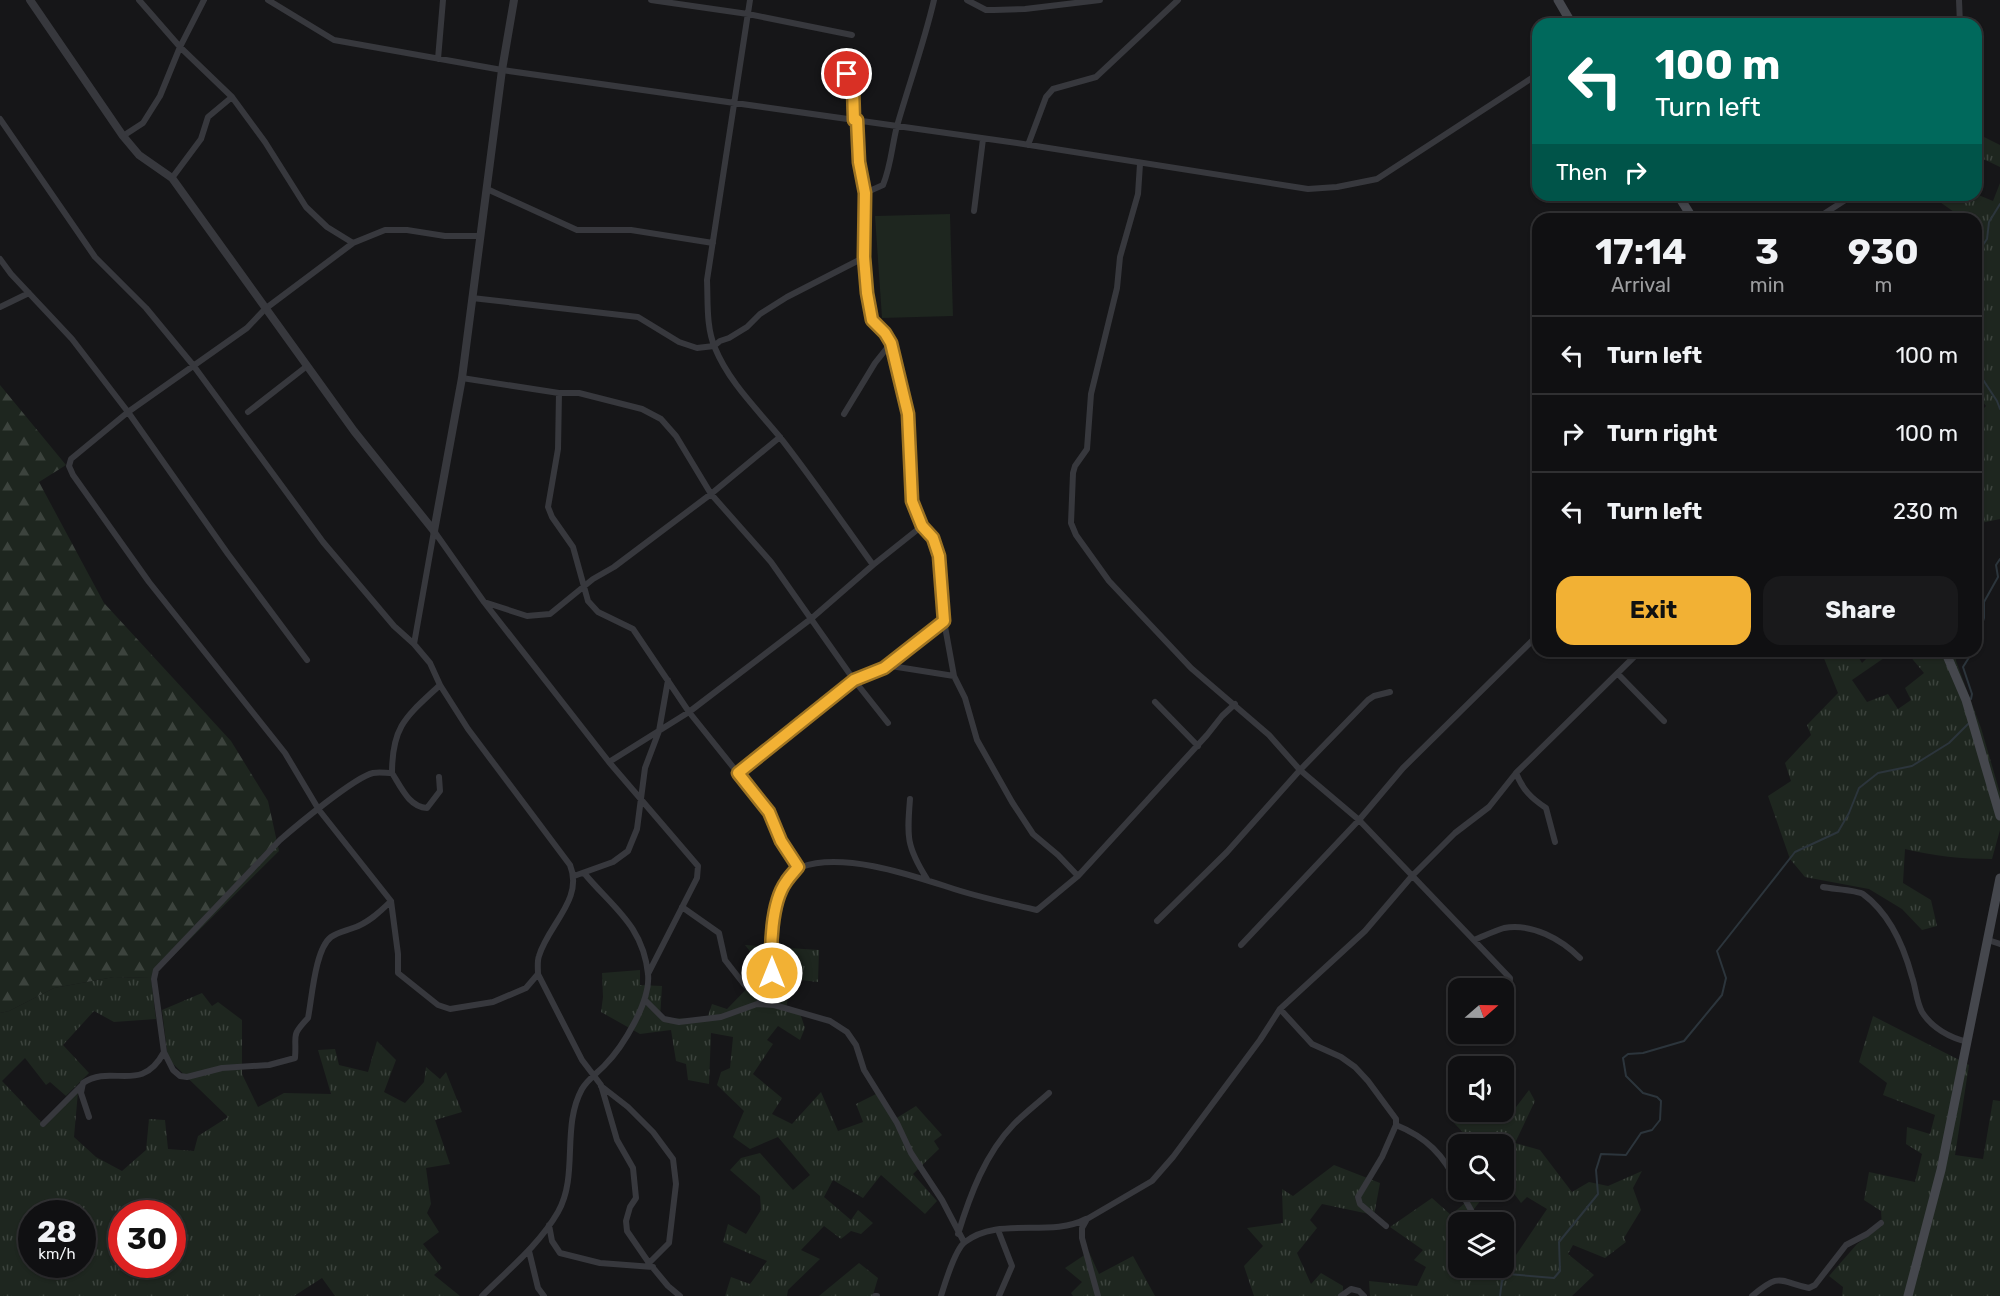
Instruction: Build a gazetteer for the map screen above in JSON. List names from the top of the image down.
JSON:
{
  "north": "right",
  "page": {
    "turn": ["100 m", "Turn left"],
    "then": "Then",
    "eta": [
      "17:14",
      "Arrival",
      "3",
      "min",
      "930",
      "m"
    ],
    "list": [
      {
        "name": "Turn left",
        "value": "100 m"
      },
      {
        "name": "Turn right",
        "value": "100 m"
      },
      {
        "name": "Turn left",
        "value": "230 m"
      }
    ],
    "buttons": ["Exit", "Share"],
    "speed": "28 km/h",
    "limit": "30"
  }
}
